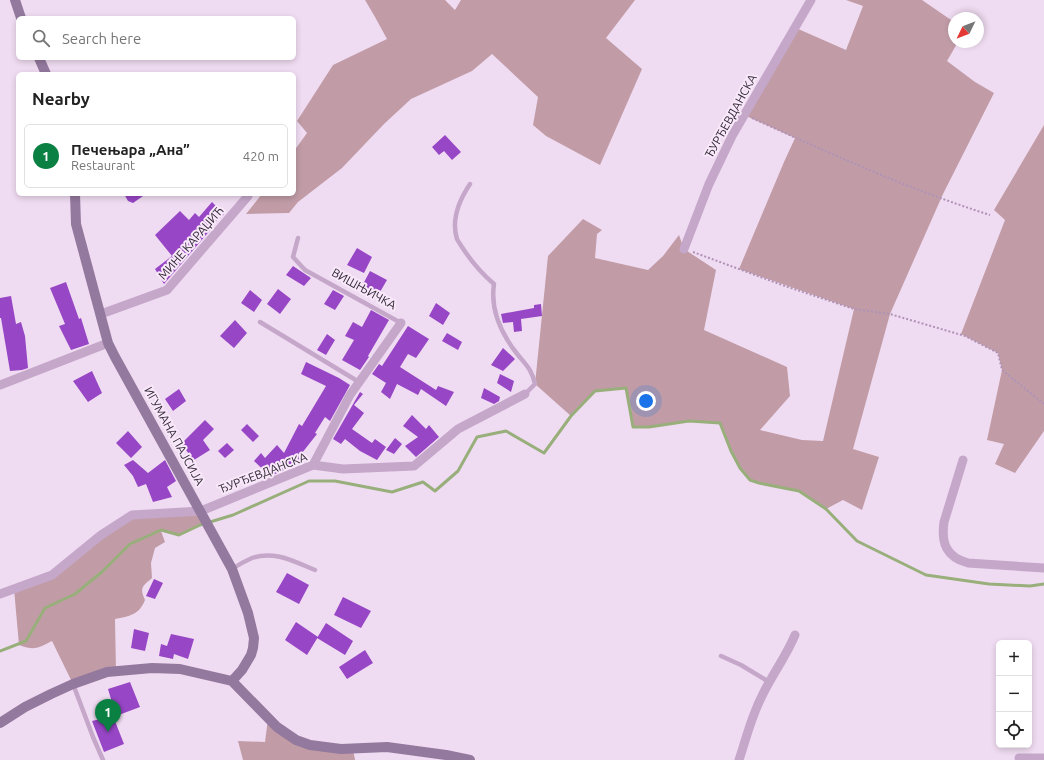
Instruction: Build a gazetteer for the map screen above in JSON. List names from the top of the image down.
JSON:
{
  "streets": {
    "street": [
      "ЂУРЂЕВДАНСКА",
      "МИНЕ КАРАЏИЋ",
      "ВИШЊИЧКА",
      "ИГУМАНА ПАЈСИЈА"
    ]
  },
  "crossings": [
    ["ЂУРЂЕВДАНСКА", "ВИШЊИЧКА"],
    ["ЂУРЂЕВДАНСКА", "ИГУМАНА ПАЈСИЈА"],
    ["МИНЕ КАРАЏИЋ", "ИГУМАНА ПАЈСИЈА"]
  ],
  "north": "bottom left",
  "page": {
    "search": "Search here",
    "heading": "Nearby",
    "list": [
      {
        "mark": "1",
        "name": "Печењара „Ана”",
        "note": "Restaurant",
        "value": "420 m"
      }
    ],
    "map_buttons": ["+", "−"],
    "pins": "1"
  }
}
